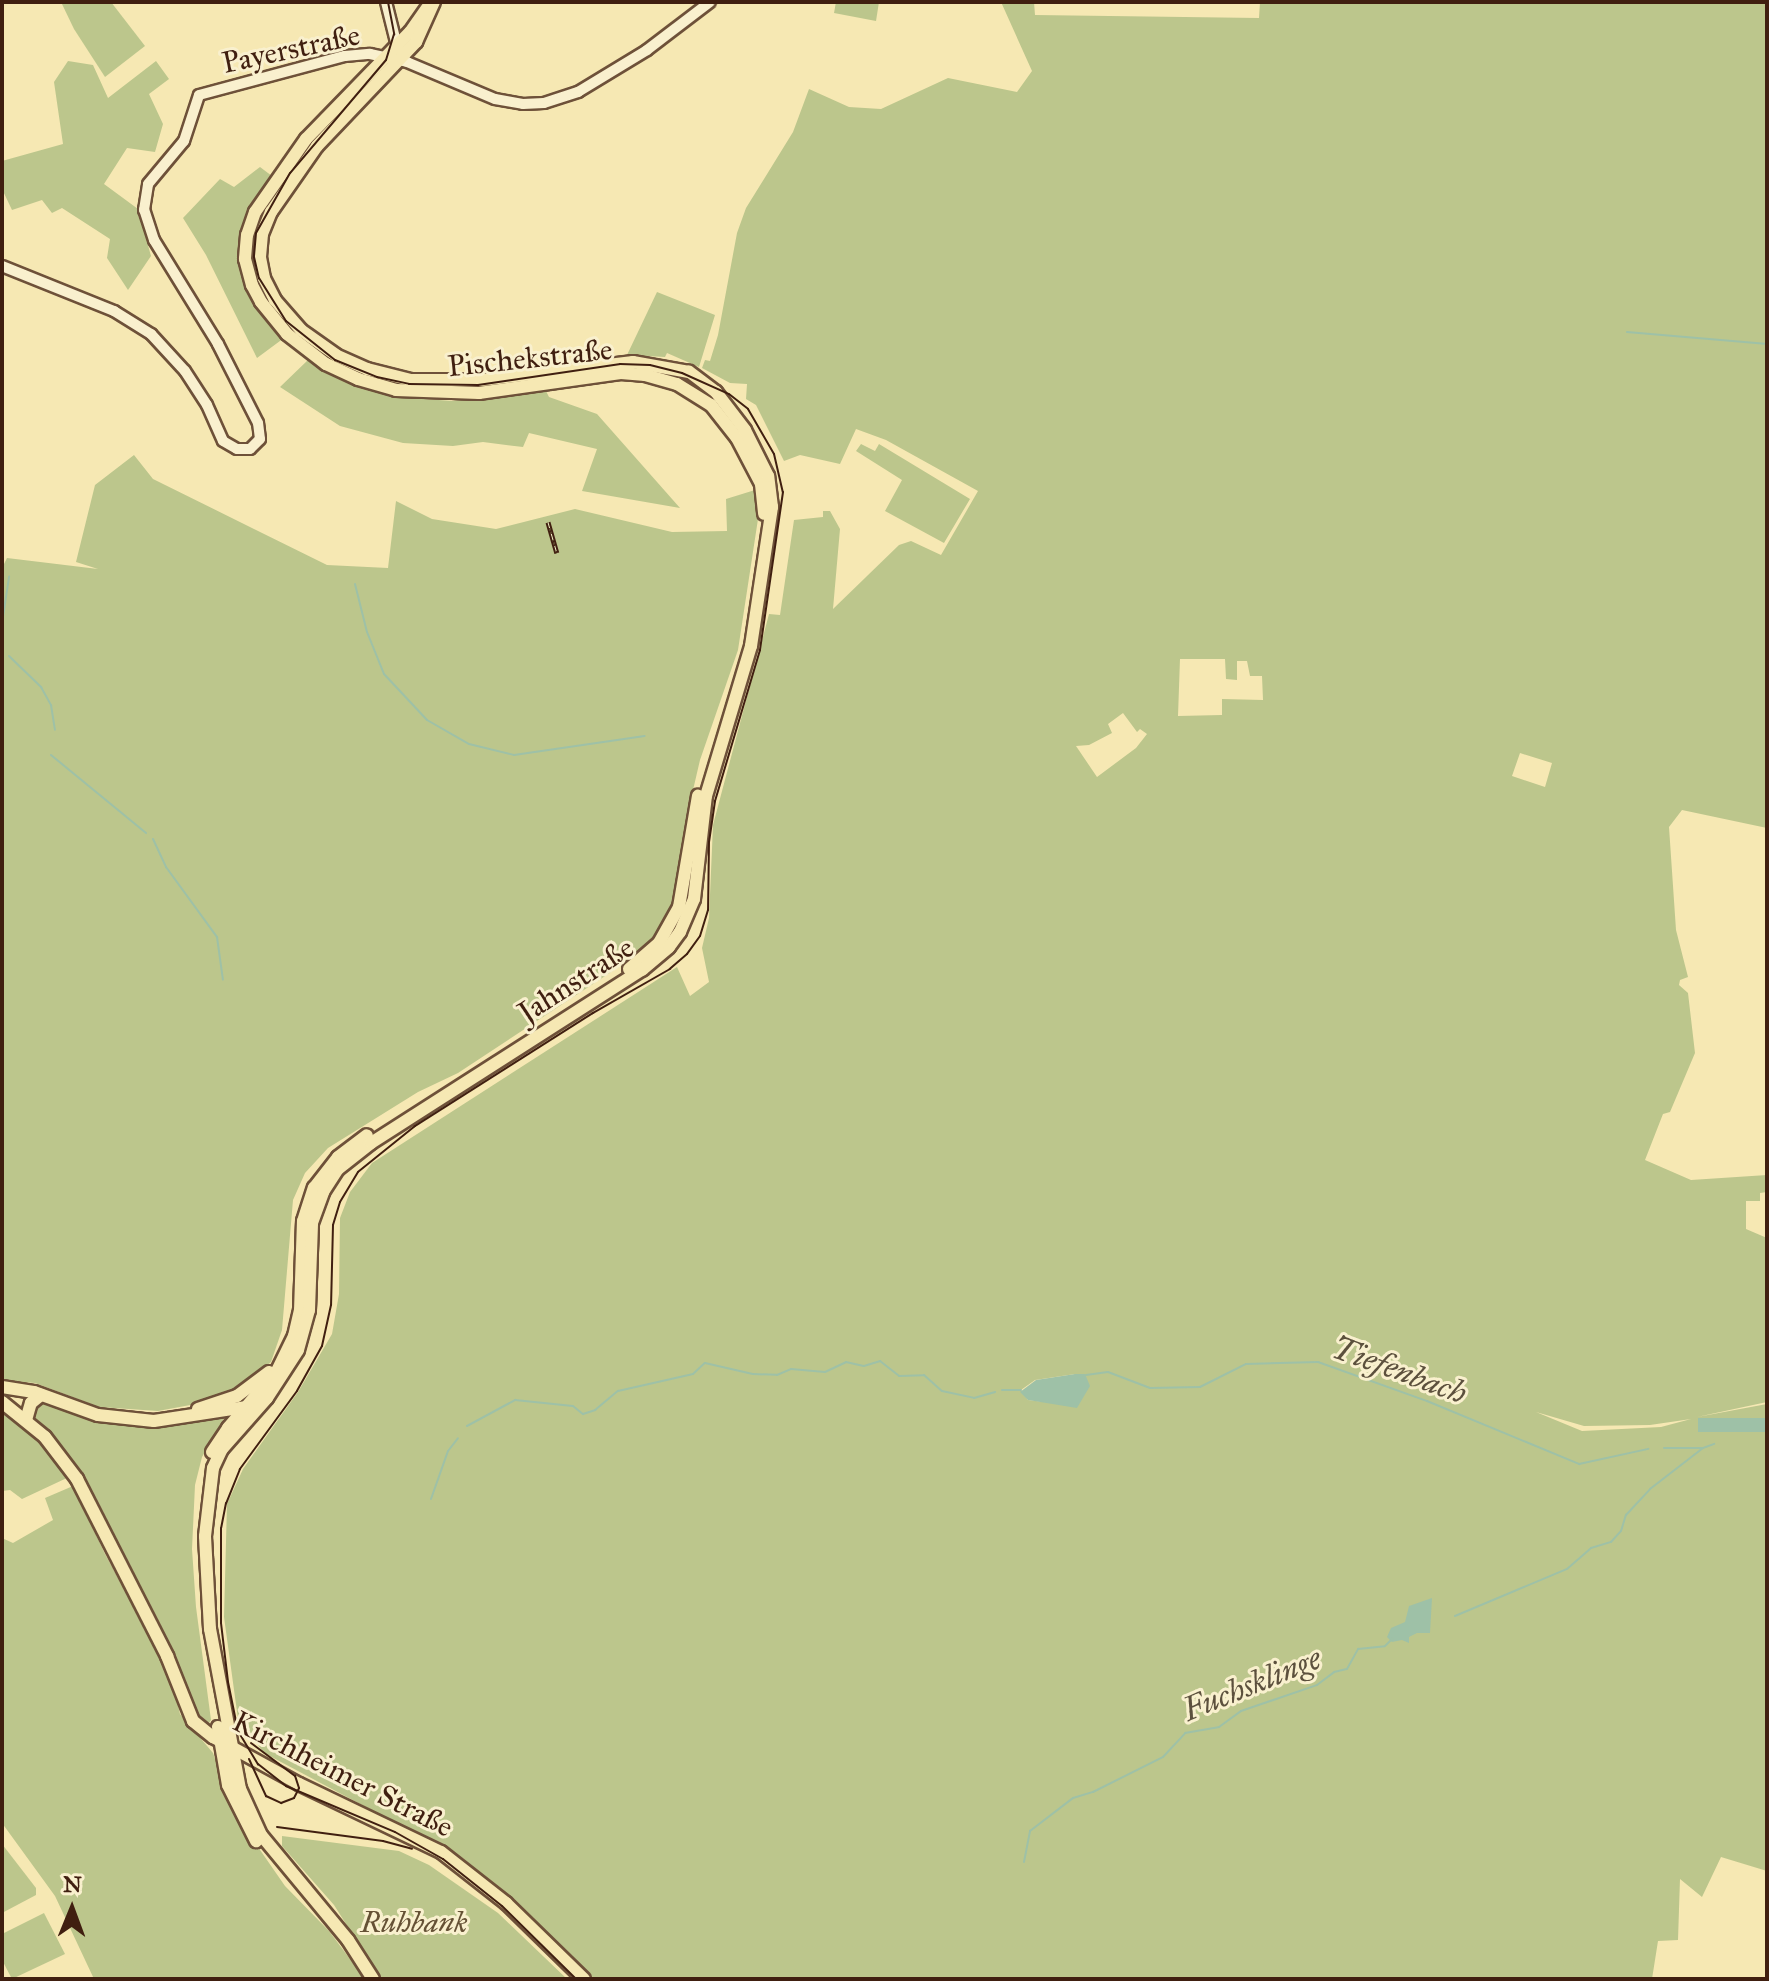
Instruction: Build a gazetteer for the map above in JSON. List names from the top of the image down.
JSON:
{
  "streets": {
    "main road": ["Pischekstraße", "Jahnstraße", "Kirchheimer Straße"],
    "street": ["Payerstraße"]
  },
  "crossings": [
    ["Payerstraße", "Pischekstraße"],
    ["Pischekstraße", "Jahnstraße"],
    ["Jahnstraße", "Kirchheimer Straße"]
  ],
  "water": ["Tiefenbach", "Fuchsklinge"],
  "parks": ["Ruhbank"],
  "north": "top"
}
